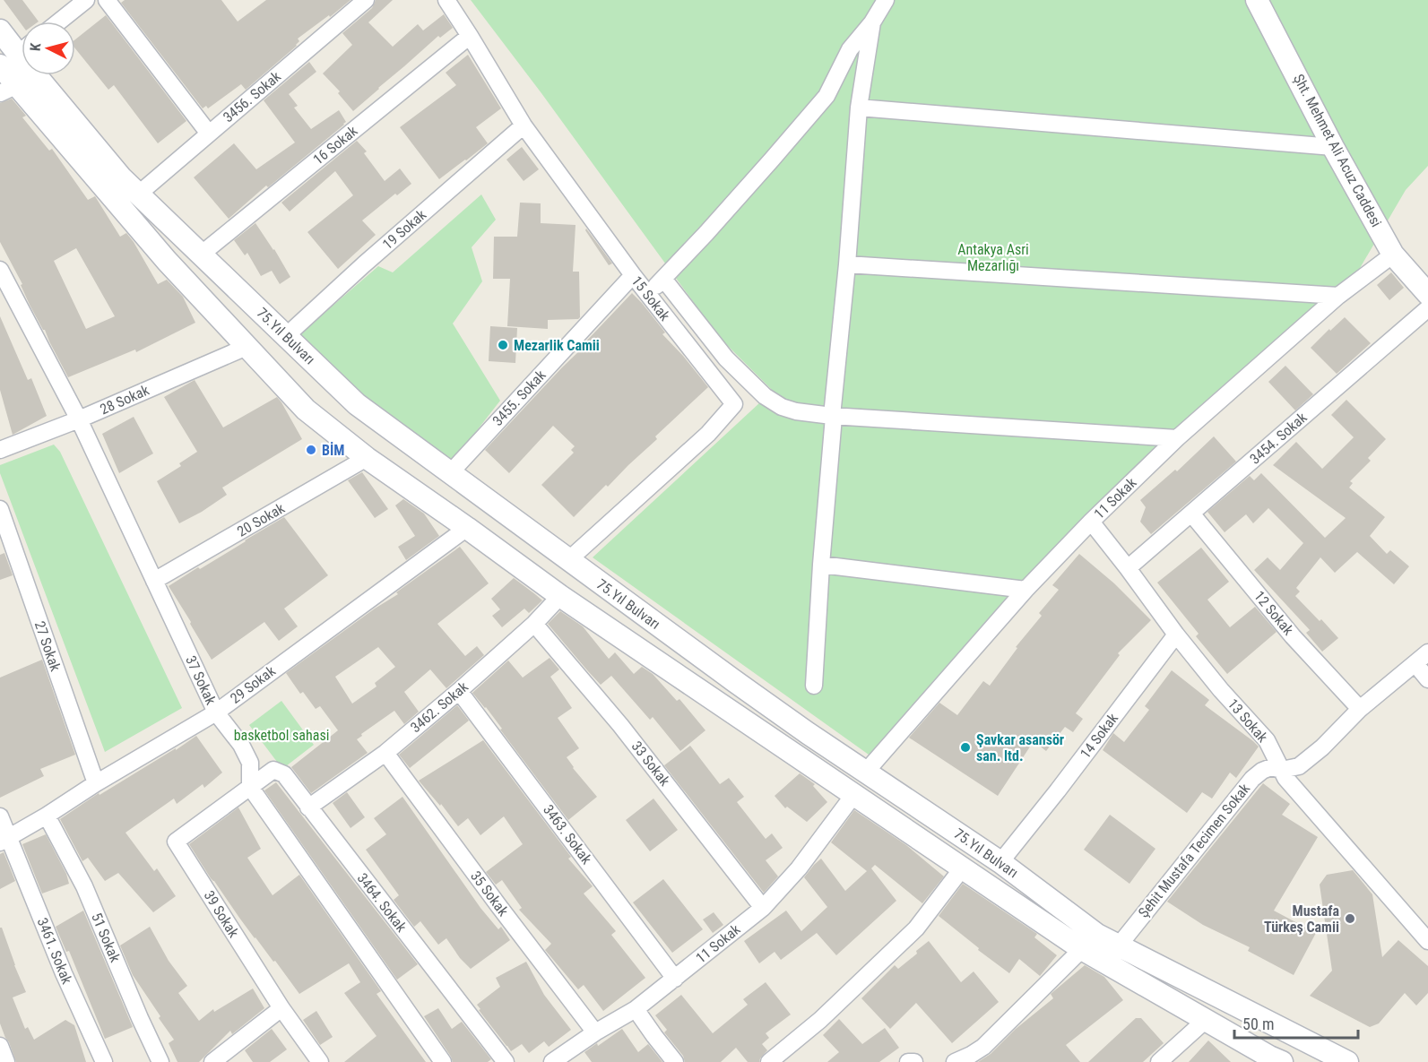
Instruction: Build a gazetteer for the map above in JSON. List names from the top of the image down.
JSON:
{
  "streets": {
    "main road": ["Şht. Mehmet Ali Acuz Caddesi", "75.Yıl Bulvarı"],
    "street": [
      "3456. Sokak",
      "16 Sokak",
      "19 Sokak",
      "15 Sokak",
      "3455. Sokak",
      "28 Sokak",
      "3454. Sokak",
      "11 Sokak",
      "20 Sokak",
      "12 Sokak",
      "27 Sokak",
      "37 Sokak",
      "29 Sokak",
      "3462. Sokak",
      "13 Sokak",
      "14 Sokak",
      "33 Sokak",
      "3463. Sokak",
      "Şehit Mustafa Tecimen Sokak",
      "35 Sokak",
      "3464. Sokak",
      "39 Sokak",
      "51 Sokak",
      "3461. Sokak"
    ]
  },
  "crossings": [
    ["3456. Sokak", "75.Yıl Bulvarı"],
    ["16 Sokak", "15 Sokak"],
    ["16 Sokak", "75.Yıl Bulvarı"],
    ["Şht. Mehmet Ali Acuz Caddesi", "11 Sokak"],
    ["19 Sokak", "15 Sokak"],
    ["19 Sokak", "75.Yıl Bulvarı"],
    ["15 Sokak", "75.Yıl Bulvarı"],
    ["15 Sokak", "3455. Sokak"],
    ["75.Yıl Bulvarı", "3455. Sokak"],
    ["75.Yıl Bulvarı", "28 Sokak"],
    ["75.Yıl Bulvarı", "11 Sokak"],
    ["75.Yıl Bulvarı", "20 Sokak"],
    ["75.Yıl Bulvarı", "29 Sokak"],
    ["75.Yıl Bulvarı", "3462. Sokak"],
    ["75.Yıl Bulvarı", "14 Sokak"],
    ["75.Yıl Bulvarı", "Şehit Mustafa Tecimen Sokak"],
    ["28 Sokak", "37 Sokak"],
    ["3454. Sokak", "12 Sokak"],
    ["3454. Sokak", "13 Sokak"],
    ["11 Sokak", "13 Sokak"],
    ["11 Sokak", "33 Sokak"],
    ["11 Sokak", "3463. Sokak"],
    ["11 Sokak", "35 Sokak"],
    ["20 Sokak", "37 Sokak"],
    ["12 Sokak", "Şehit Mustafa Tecimen Sokak"],
    ["27 Sokak", "29 Sokak"],
    ["37 Sokak", "29 Sokak"],
    ["37 Sokak", "3464. Sokak"],
    ["37 Sokak", "39 Sokak"],
    ["29 Sokak", "51 Sokak"],
    ["29 Sokak", "3461. Sokak"],
    ["3462. Sokak", "33 Sokak"],
    ["3462. Sokak", "3463. Sokak"],
    ["3462. Sokak", "35 Sokak"],
    ["3462. Sokak", "3464. Sokak"],
    ["13 Sokak", "14 Sokak"],
    ["13 Sokak", "Şehit Mustafa Tecimen Sokak"],
    ["3464. Sokak", "39 Sokak"]
  ],
  "parks": ["Antakya Asri Mezarlığı", "basketbol sahasi"],
  "places": [
    "Mezarlik Camii",
    "BİM",
    "Şavkar asansör san. ltd.",
    "Mustafa Türkeş Camii"
  ],
  "scale_bar": "50 m",
  "north": "left"
}
